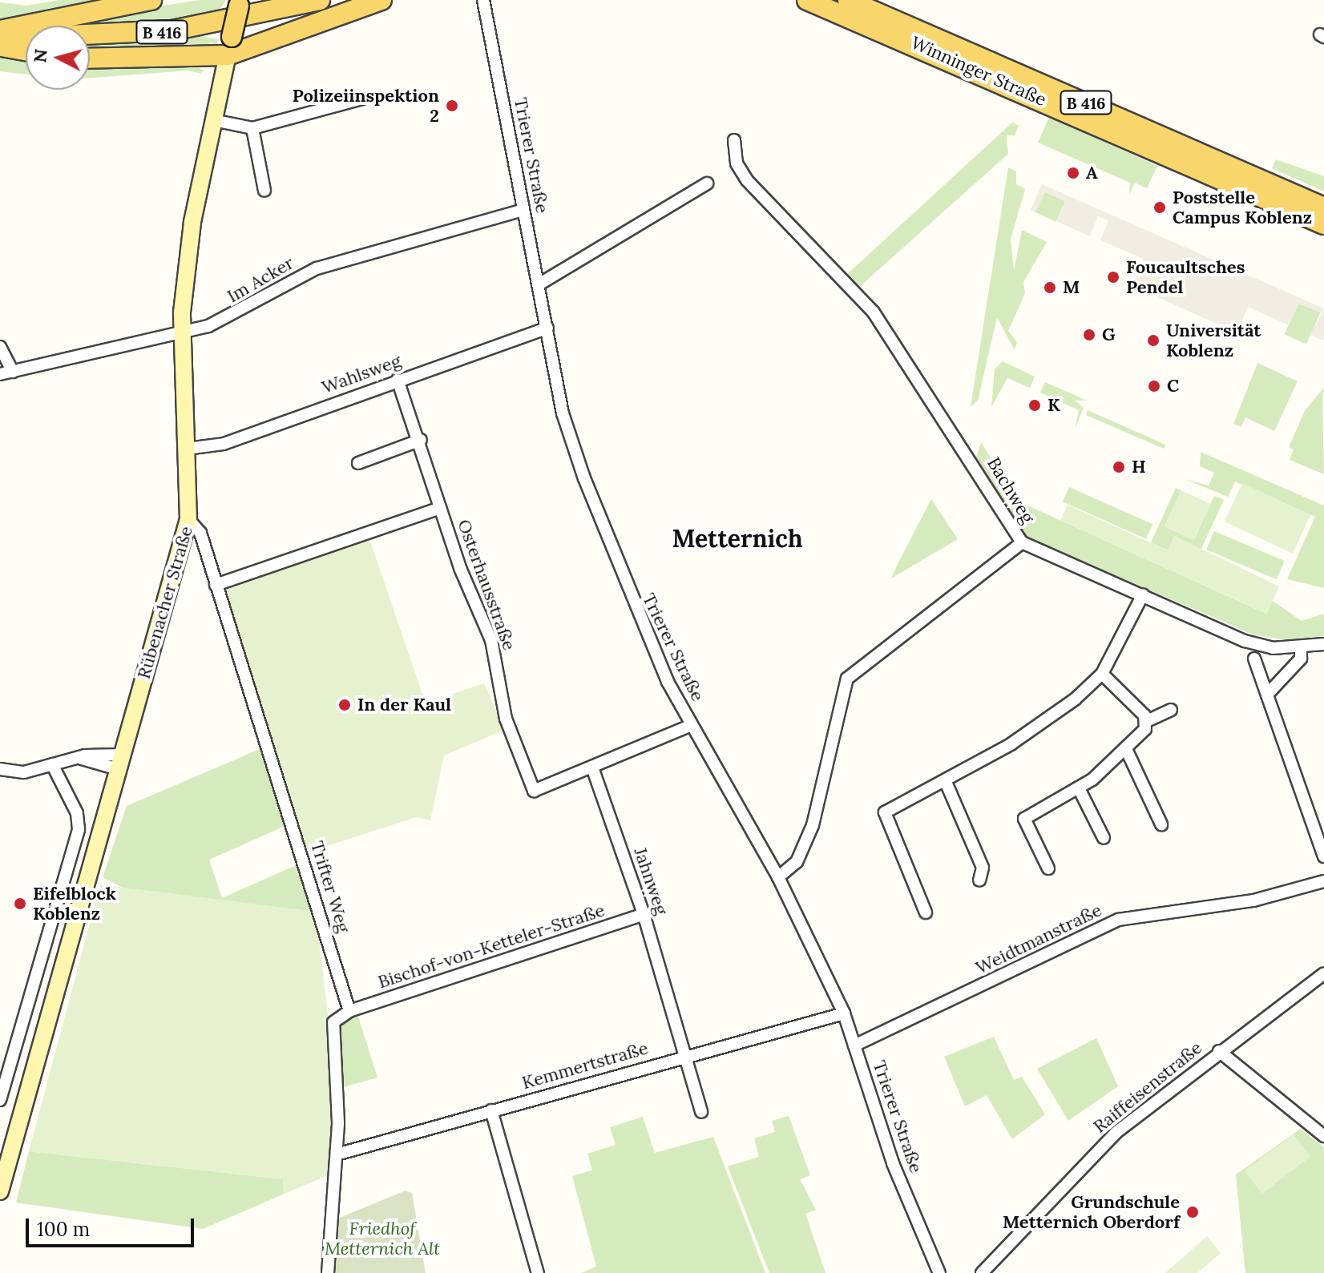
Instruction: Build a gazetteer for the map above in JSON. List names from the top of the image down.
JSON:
{
  "streets": {
    "main road": ["B 416", "Winninger Straße", "Rübenacher Straße"],
    "street": [
      "Trierer Straße",
      "Im Acker",
      "Wahlsweg",
      "Bachweg",
      "Osterhausstraße",
      "Jahnweg",
      "Trifter Weg",
      "Weidtmanstraße",
      "Bischof-von-Ketteler-Straße",
      "Kemmertstraße",
      "Raiffeisenstraße"
    ]
  },
  "crossings": [
    ["Trierer Straße", "Im Acker"],
    ["Trierer Straße", "Wahlsweg"],
    ["Trierer Straße", "Bachweg"],
    ["Trierer Straße", "Weidtmanstraße"],
    ["Trierer Straße", "Kemmertstraße"],
    ["Im Acker", "Rübenacher Straße"],
    ["Wahlsweg", "Osterhausstraße"],
    ["Wahlsweg", "Rübenacher Straße"],
    ["Osterhausstraße", "Jahnweg"],
    ["Rübenacher Straße", "Trifter Weg"],
    ["Jahnweg", "Bischof-von-Ketteler-Straße"],
    ["Jahnweg", "Kemmertstraße"],
    ["Trifter Weg", "Bischof-von-Ketteler-Straße"]
  ],
  "districts": ["Metternich"],
  "parks": ["Friedhof Metternich Alt"],
  "places": [
    "Polizeiinspektion 2",
    "A",
    "Poststelle Campus Koblenz",
    "Foucaultsches Pendel",
    "M",
    "G",
    "Universität Koblenz",
    "C",
    "K",
    "H",
    "In der Kaul",
    "Eifelblock Koblenz",
    "Grundschule Metternich Oberdorf"
  ],
  "scale_bar": "100 m",
  "north": "left"
}
